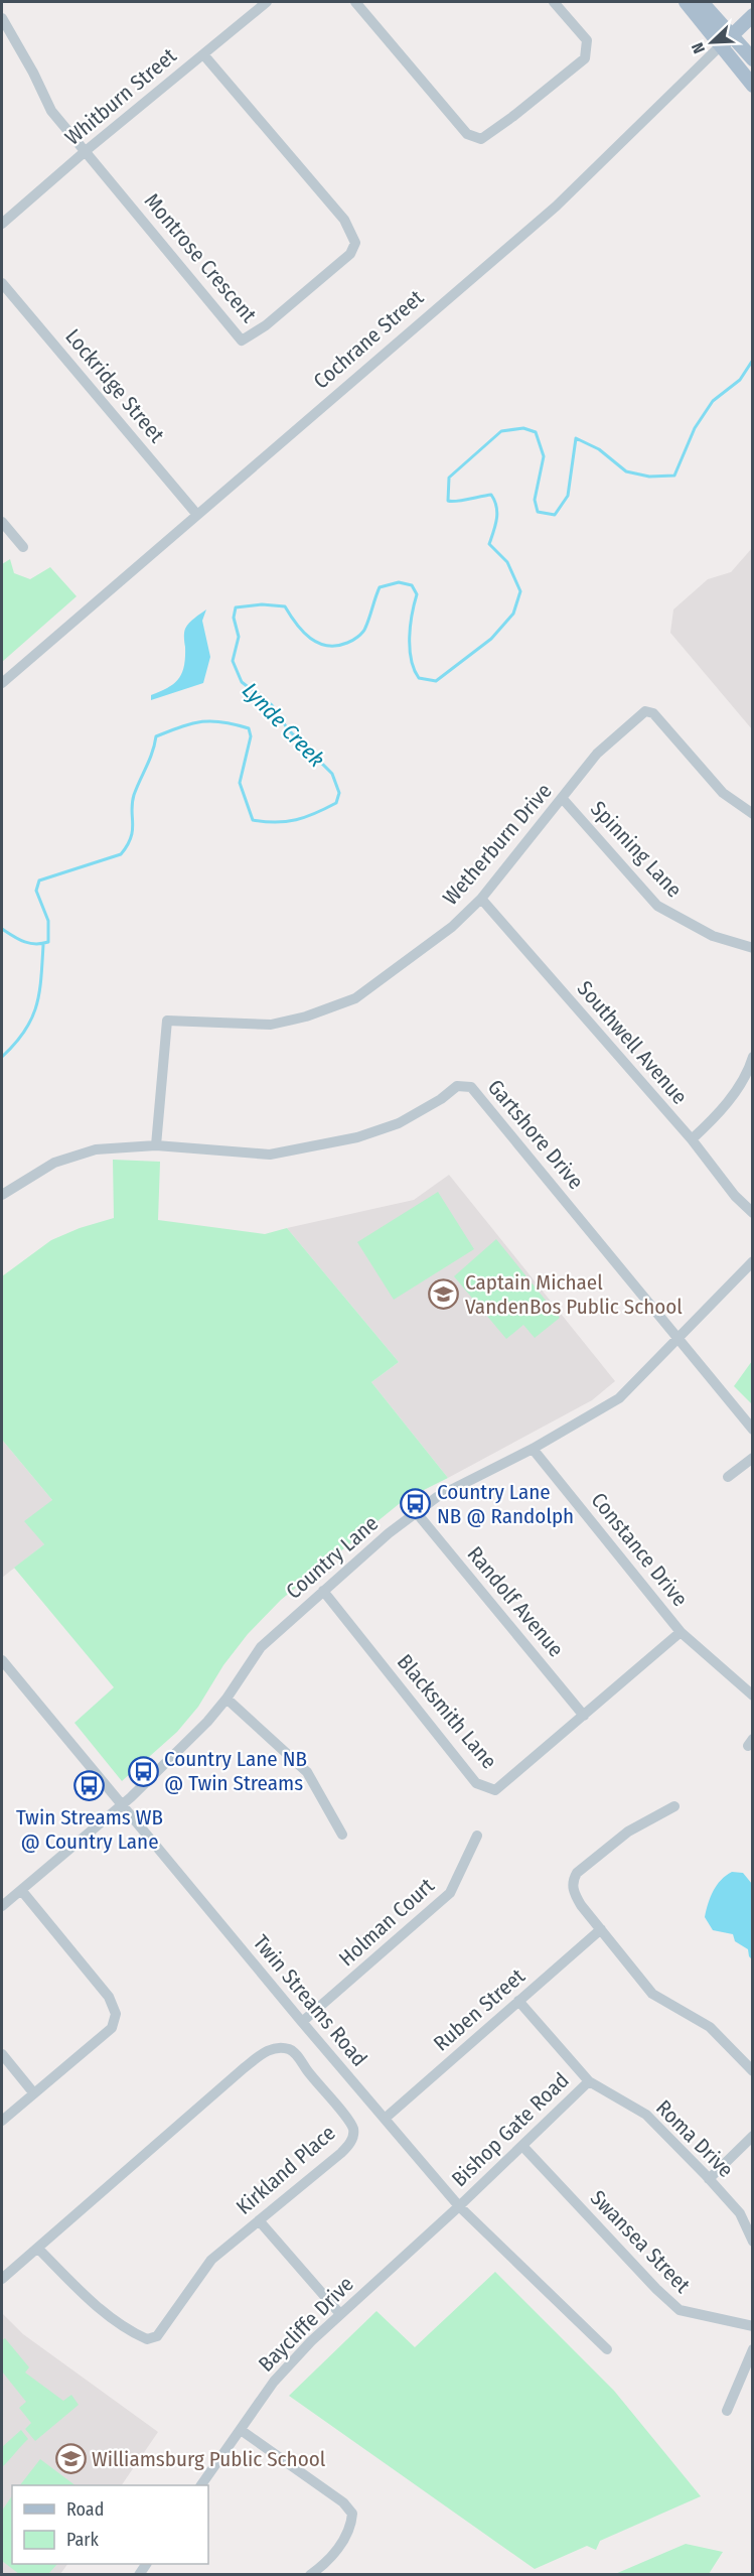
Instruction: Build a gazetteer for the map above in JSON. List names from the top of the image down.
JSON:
{
  "streets": {
    "main road": ["Cochrane Street"],
    "street": [
      "Whitburn Street",
      "Montrose Crescent",
      "Lockridge Street",
      "Wetherburn Drive",
      "Spinning Lane",
      "Southwell Avenue",
      "Gartshore Drive",
      "Constance Drive",
      "Country Lane",
      "Randolf Avenue",
      "Blacksmith Lane",
      "Holman Court",
      "Twin Streams Road",
      "Ruben Street",
      "Bishop Gate Road",
      "Roma Drive",
      "Kirkland Place",
      "Swansea Street",
      "Baycliffe Drive"
    ]
  },
  "crossings": [
    ["Whitburn Street", "Montrose Crescent"],
    ["Cochrane Street", "Lockridge Street"],
    ["Wetherburn Drive", "Spinning Lane"],
    ["Wetherburn Drive", "Southwell Avenue"],
    ["Wetherburn Drive", "Gartshore Drive"],
    ["Gartshore Drive", "Country Lane"],
    ["Constance Drive", "Country Lane"],
    ["Constance Drive", "Randolf Avenue"],
    ["Constance Drive", "Blacksmith Lane"],
    ["Country Lane", "Randolf Avenue"],
    ["Country Lane", "Blacksmith Lane"],
    ["Country Lane", "Twin Streams Road"],
    ["Randolf Avenue", "Blacksmith Lane"],
    ["Holman Court", "Twin Streams Road"],
    ["Twin Streams Road", "Ruben Street"],
    ["Twin Streams Road", "Bishop Gate Road"],
    ["Twin Streams Road", "Baycliffe Drive"],
    ["Ruben Street", "Roma Drive"],
    ["Bishop Gate Road", "Roma Drive"],
    ["Bishop Gate Road", "Swansea Street"],
    ["Bishop Gate Road", "Baycliffe Drive"]
  ],
  "water": ["Lynde Creek"],
  "places": {
    "school or university": ["Captain Michael VandenBos Public School", "Williamsburg Public School"],
    "bus stop": ["Country Lane NB @ Randolph", "Country Lane NB @ Twin Streams", "Twin Streams WB @ Country Lane"]
  },
  "legend": ["Road", "Park"],
  "north": "bottom left"
}
